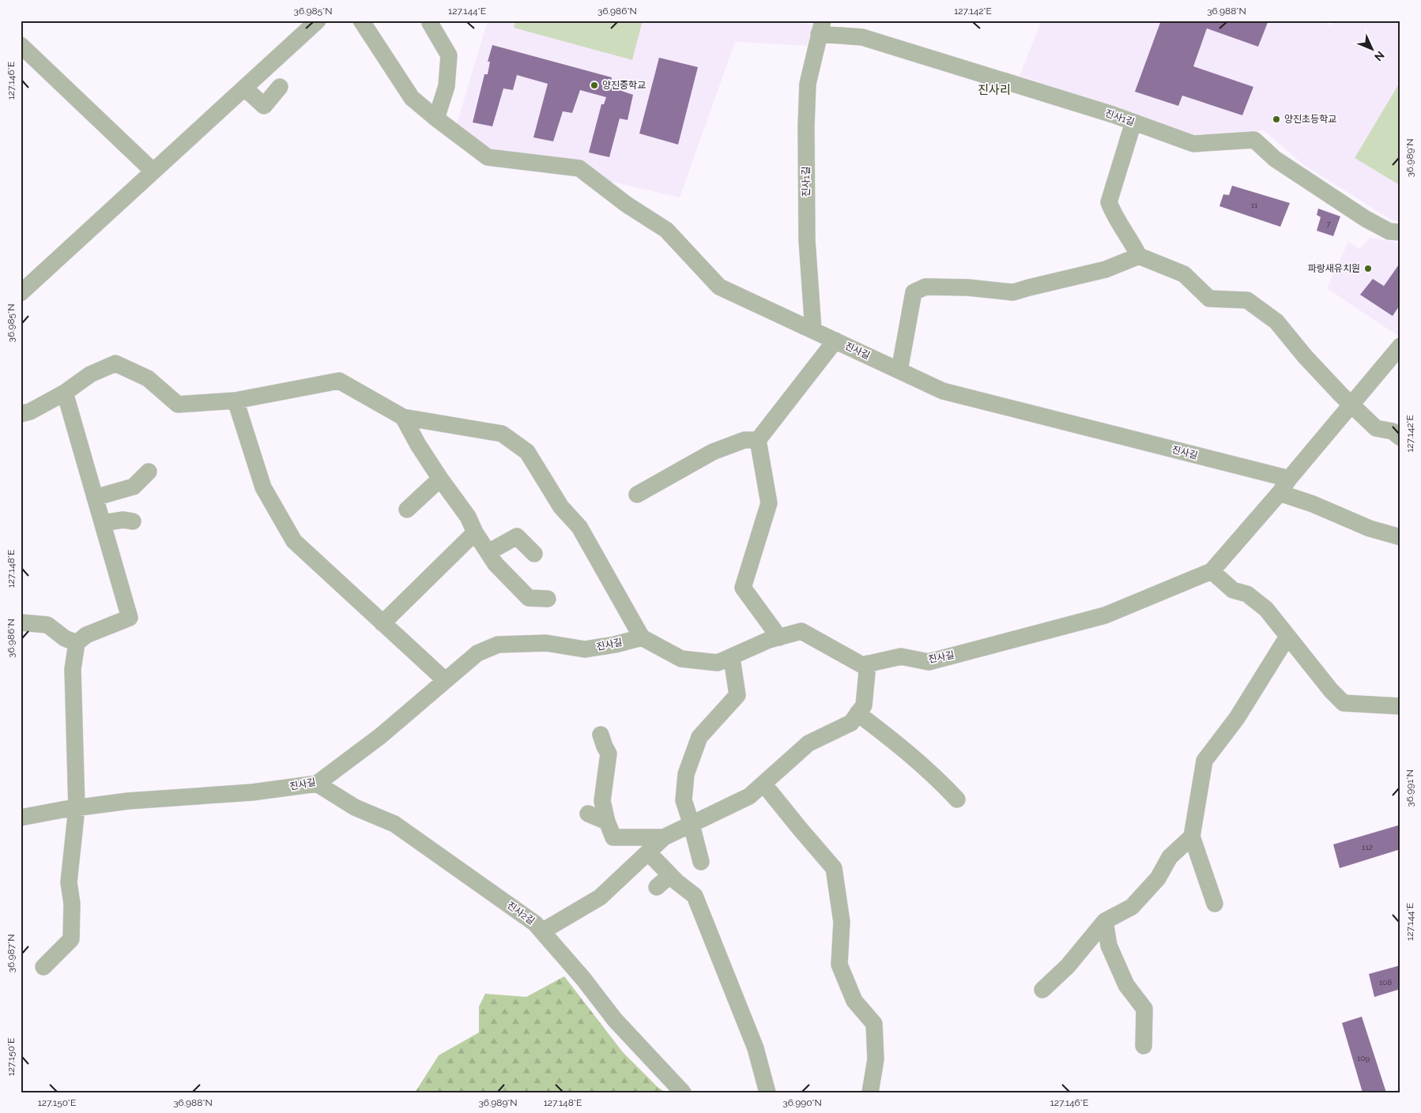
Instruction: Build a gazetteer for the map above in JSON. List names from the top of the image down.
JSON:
{
  "streets": {
    "street": ["진사1길", "진사길", "진사2길"]
  },
  "crossings": [
    ["진사1길", "진사길"],
    ["진사길", "진사2길"]
  ],
  "districts": ["진사리"],
  "places": ["양진중학교", "양진초등학교", "파랑새유치원"],
  "house_numbers": [
    "11",
    "7",
    "112",
    "108",
    "109"
  ],
  "north": "bottom right",
  "coordinates": [
    "36.985°N",
    "127.144°E",
    "36.986°N",
    "127.142°E",
    "36.988°N",
    "127.146°E",
    "36.989°N",
    "127.148°E",
    "36.991°N",
    "36.987°N",
    "127.150°E",
    "36.990°N"
  ]
}
